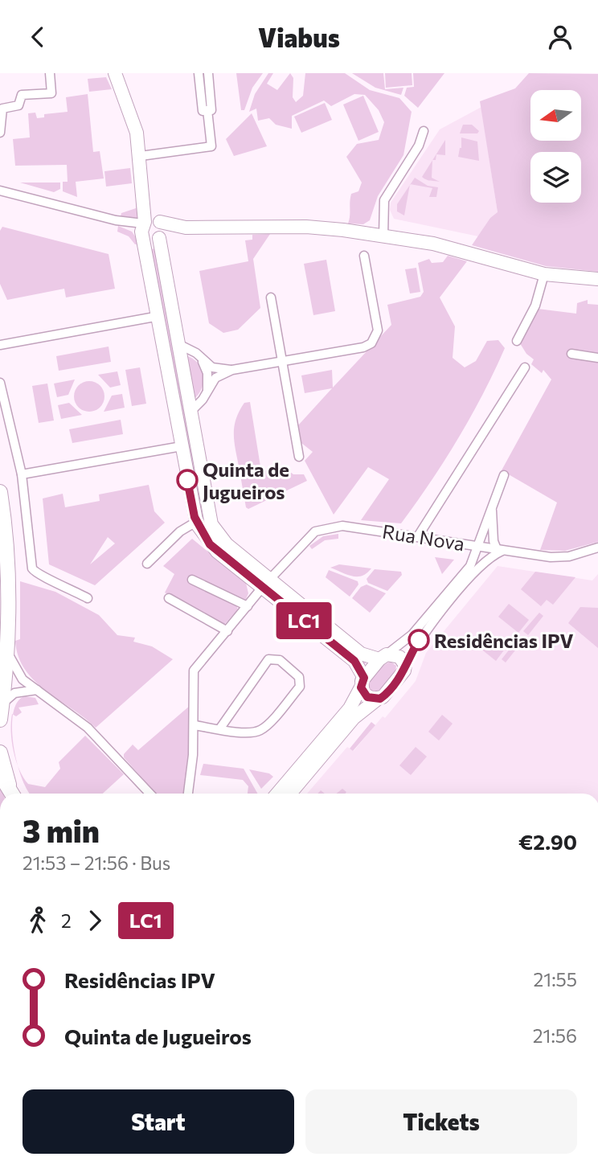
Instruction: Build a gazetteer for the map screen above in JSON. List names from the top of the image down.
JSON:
{
  "streets": {
    "street": ["Rua Nova"]
  },
  "places": ["Quinta de Jugueiros", "Residências IPV"],
  "lines": ["bus line LC1"],
  "north": "left",
  "page": {
    "header": "Viabus",
    "on_map": "LC1",
    "heading": ["3 min", "21:53 – 21:56 · Bus", "€2.90"],
    "legs": ["2", "LC1"],
    "list": [
      {
        "name": "Residências IPV",
        "value": "21:55"
      },
      {
        "name": "Quinta de Jugueiros",
        "value": "21:56"
      }
    ],
    "buttons": ["Start", "Tickets"]
  }
}
